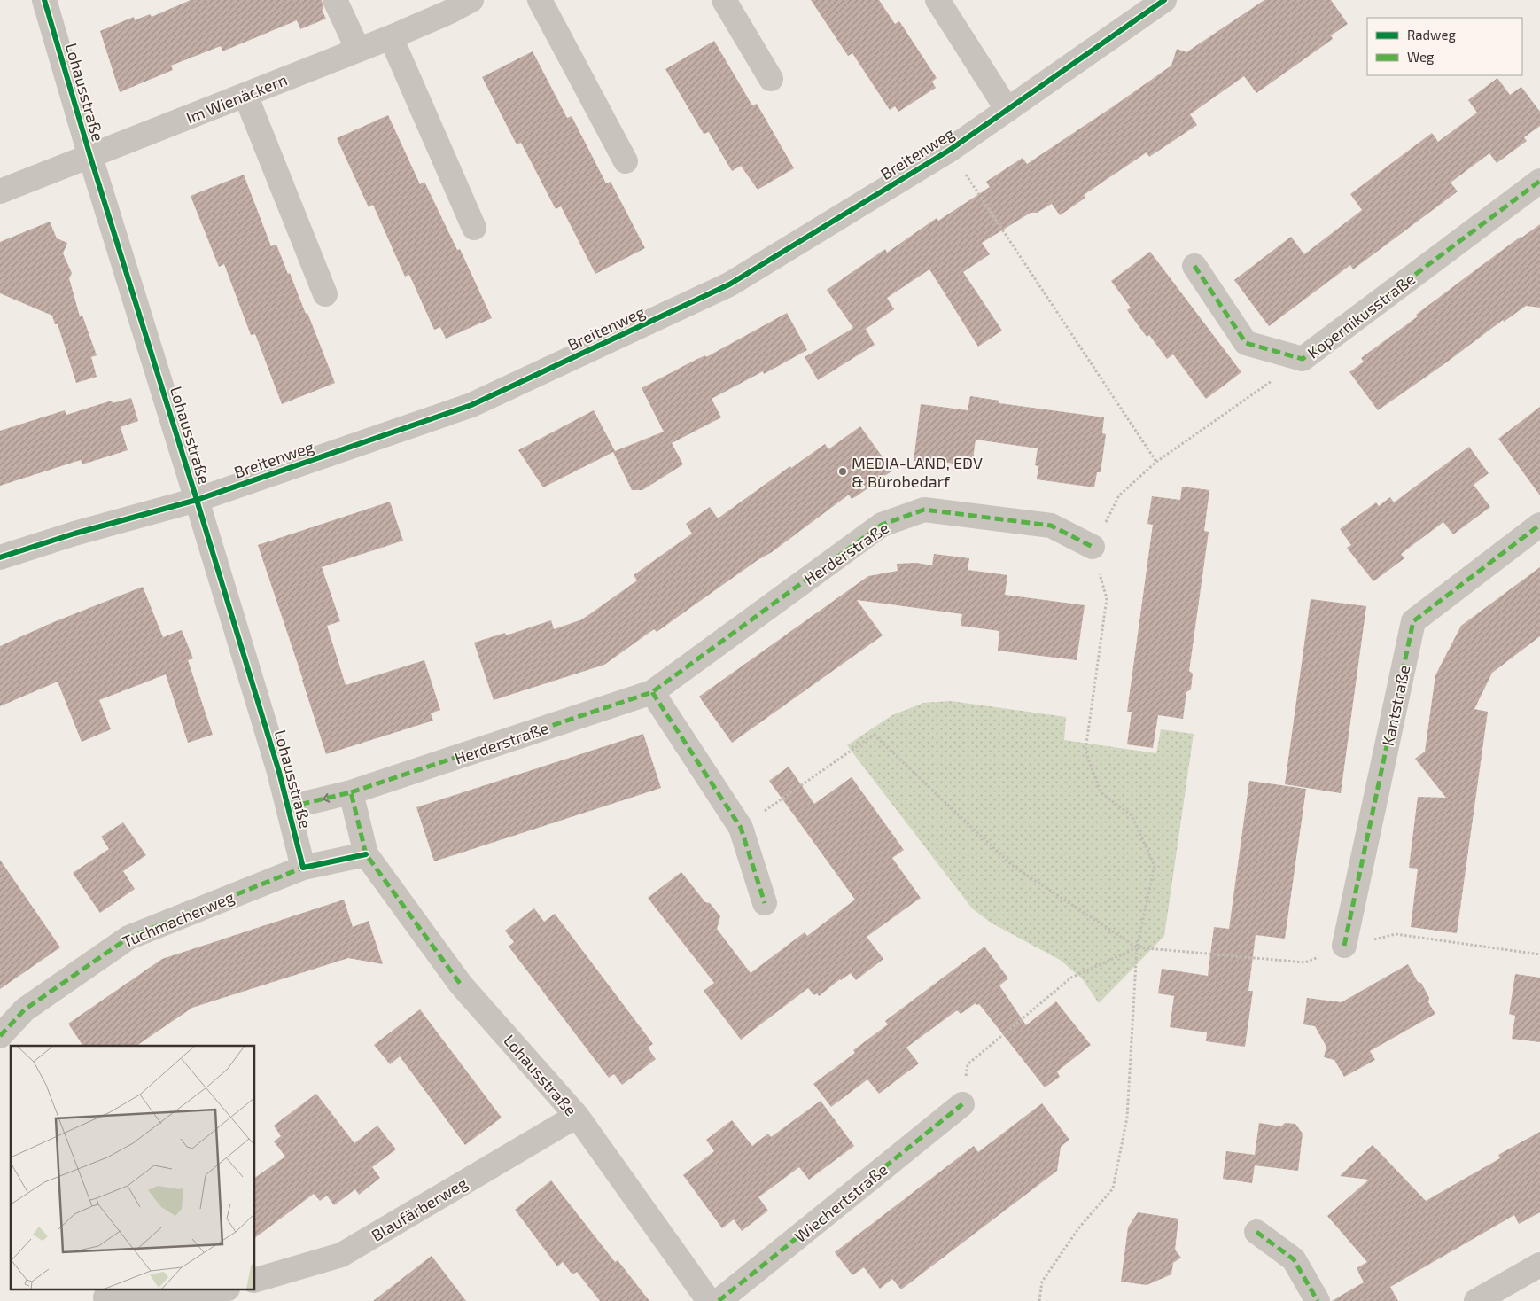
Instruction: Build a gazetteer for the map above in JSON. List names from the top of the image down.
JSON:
{
  "streets": {
    "street": [
      "Lohausstraße",
      "Im Wienäckern",
      "Breitenweg",
      "Kopernikusstraße",
      "Herderstraße",
      "Kantstraße",
      "Tuchmacherweg",
      "Wiechertstraße",
      "Blaufärberweg"
    ]
  },
  "crossings": [
    ["Lohausstraße", "Im Wienäckern"],
    ["Lohausstraße", "Breitenweg"],
    ["Lohausstraße", "Herderstraße"],
    ["Lohausstraße", "Tuchmacherweg"],
    ["Lohausstraße", "Blaufärberweg"]
  ],
  "places": ["MEDIA-LAND, EDV & Bürobedarf"],
  "legend": ["Radweg", "Weg"]
}
